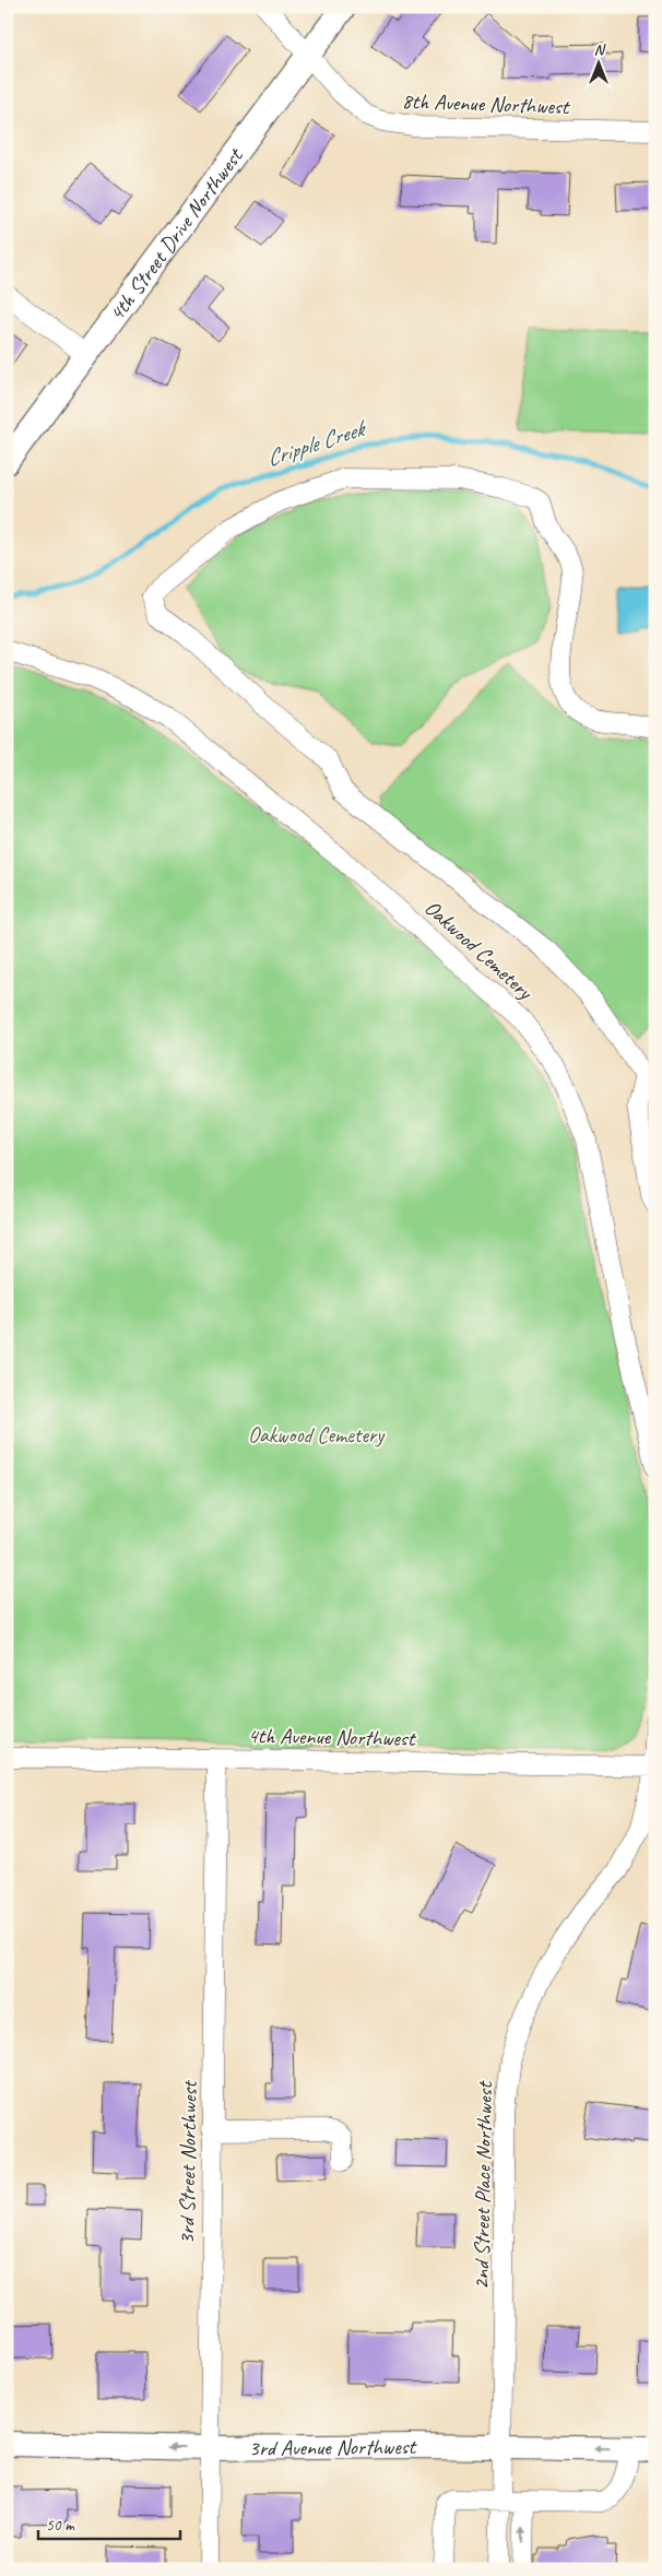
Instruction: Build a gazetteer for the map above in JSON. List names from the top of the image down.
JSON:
{
  "streets": {
    "main road": ["4th Street Drive Northwest", "3rd Avenue Northwest"],
    "street": [
      "8th Avenue Northwest",
      "Oakwood Cemetery",
      "4th Avenue Northwest",
      "3rd Street Northwest",
      "2nd Street Place Northwest"
    ]
  },
  "crossings": [
    ["8th Avenue Northwest", "4th Street Drive Northwest"],
    ["4th Avenue Northwest", "3rd Street Northwest"],
    ["4th Avenue Northwest", "2nd Street Place Northwest"],
    ["3rd Street Northwest", "3rd Avenue Northwest"],
    ["2nd Street Place Northwest", "3rd Avenue Northwest"]
  ],
  "one_way": ["3rd Avenue Northwest"],
  "water": ["Cripple Creek"],
  "parks": ["Oakwood Cemetery"],
  "scale_bar": "50 m",
  "north": "top"
}
